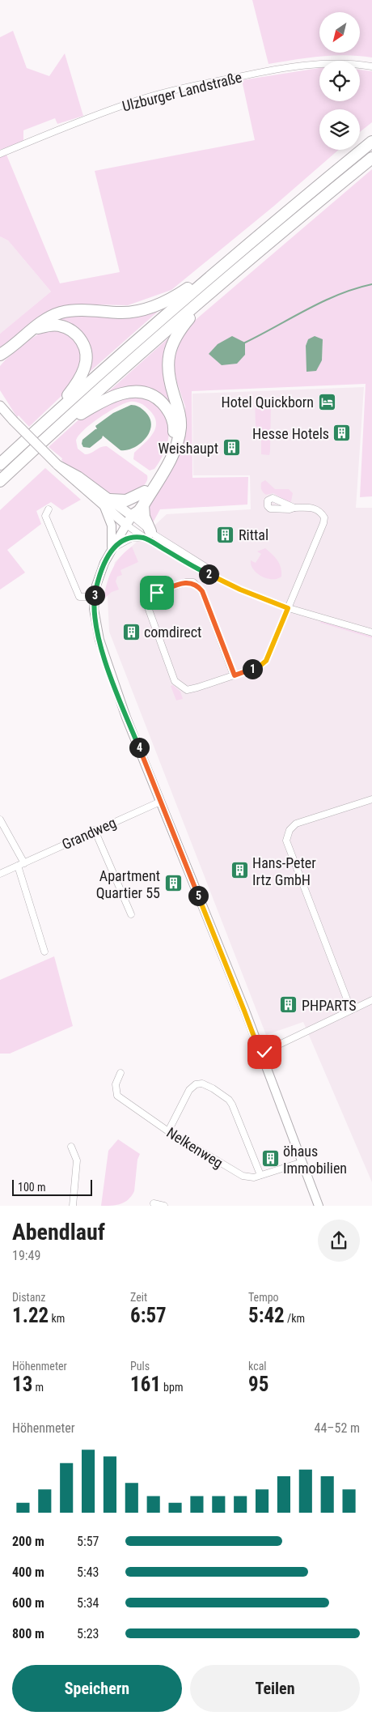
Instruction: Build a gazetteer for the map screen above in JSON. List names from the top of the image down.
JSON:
{
  "streets": {
    "street": ["Ulzburger Landstraße", "Grandweg", "Nelkenweg"]
  },
  "places": {
    "hotel": ["Hotel Quickborn"],
    "building": [
      "Hesse Hotels",
      "Weishaupt",
      "Rittal",
      "comdirect",
      "Hans-Peter Irtz GmbH",
      "Apartment Quartier 55",
      "PHPARTS",
      "öhaus Immobilien"
    ]
  },
  "scale_bar": "100 m",
  "north": "bottom left",
  "page": {
    "pins": [
      "2",
      "3",
      "1",
      "4",
      "5"
    ],
    "scale": "100 m",
    "heading": ["Abendlauf", "19:49"],
    "stats": [
      ["Distanz", "1.22 km"],
      ["Zeit", "6:57"],
      ["Tempo", "5:42 /km"],
      ["Höhenmeter", "13 m"],
      ["Puls", "161 bpm"],
      ["kcal", "95"]
    ],
    "chart": ["Höhenmeter", "44–52 m"],
    "list": [
      {
        "name": "200 m",
        "note": "5:57"
      },
      {
        "name": "400 m",
        "note": "5:43"
      },
      {
        "name": "600 m",
        "note": "5:34"
      },
      {
        "name": "800 m",
        "note": "5:23"
      }
    ],
    "buttons": ["Speichern", "Teilen"]
  }
}
